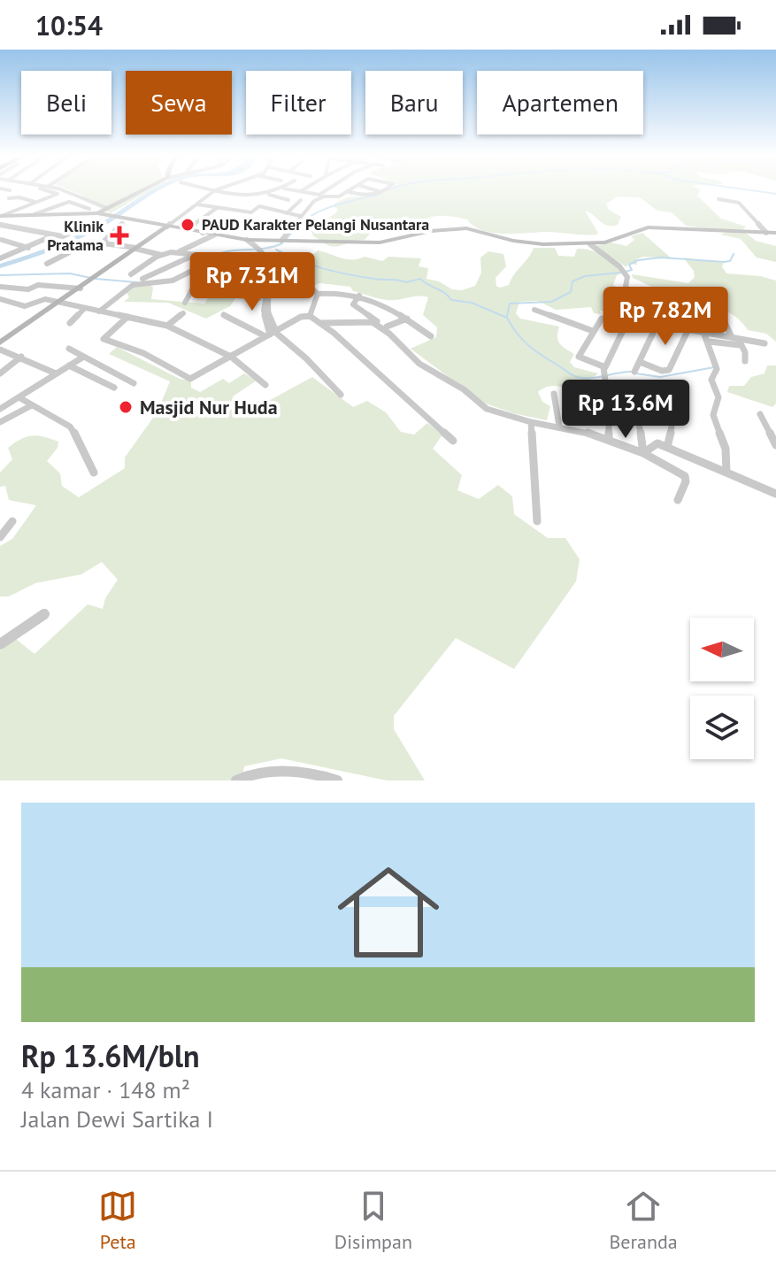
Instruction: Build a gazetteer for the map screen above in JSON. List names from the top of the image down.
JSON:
{
  "places": {
    "other": ["PAUD Karakter Pelangi Nusantara", "Masjid Nur Huda"],
    "health": ["Klinik Pratama"]
  },
  "north": "left",
  "page": {
    "status": "10:54",
    "chip": [
      "Beli",
      "Sewa",
      "Filter",
      "Baru",
      "Apartemen"
    ],
    "price": ["Rp 7.31M", "Rp 7.82M", "Rp 13.6M"],
    "list": [
      {
        "name": "Rp 13.6M/bln",
        "note": "4 kamar · 148 m² · Jalan Dewi Sartika I"
      }
    ],
    "tabs": ["Peta", "Disimpan", "Beranda"]
  }
}
